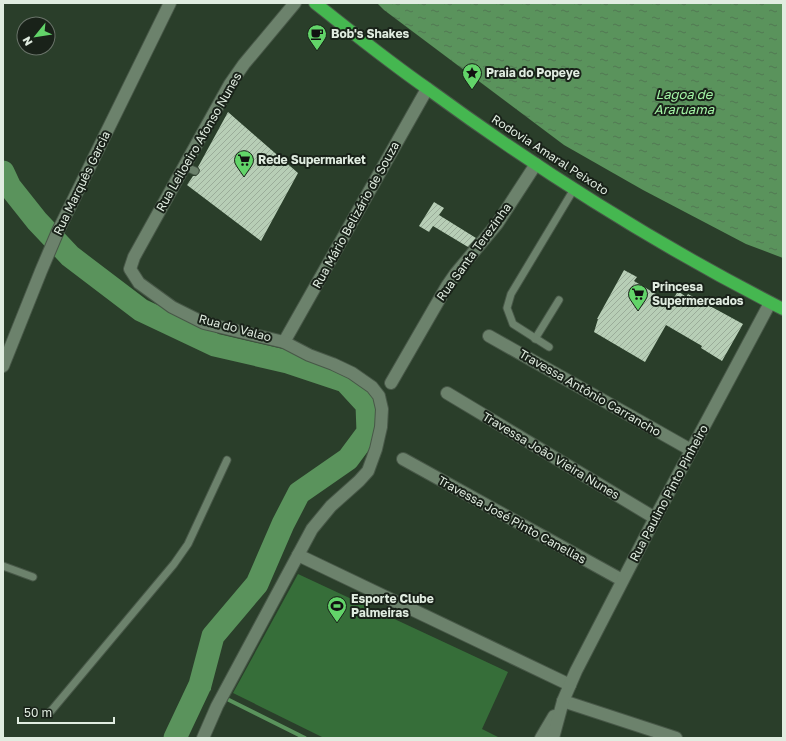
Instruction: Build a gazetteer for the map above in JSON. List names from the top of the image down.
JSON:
{
  "streets": {
    "highway": ["Rodovia Amaral Peixoto"],
    "street": [
      "Rua Leiloeiro Afonso Nunes",
      "Rua Marquês Garcia",
      "Rua Mário Belizário de Souza",
      "Rua Santa Terezinha",
      "Rua do Valao",
      "Travessa Antônio Carrancho",
      "Travessa João Vieira Nunes",
      "Rua Paulino Pinto Pinheiro",
      "Travessa José Pinto Canellas"
    ]
  },
  "crossings": [
    ["Rua Leiloeiro Afonso Nunes", "Rua do Valao"],
    ["Rodovia Amaral Peixoto", "Rua Mário Belizário de Souza"],
    ["Rodovia Amaral Peixoto", "Rua Santa Terezinha"],
    ["Rodovia Amaral Peixoto", "Rua Paulino Pinto Pinheiro"],
    ["Rua Mário Belizário de Souza", "Rua do Valao"],
    ["Travessa Antônio Carrancho", "Rua Paulino Pinto Pinheiro"],
    ["Travessa João Vieira Nunes", "Rua Paulino Pinto Pinheiro"],
    ["Rua Paulino Pinto Pinheiro", "Travessa José Pinto Canellas"]
  ],
  "water": ["Lagoa de Araruama"],
  "places": {
    "cafe": ["Bob's Shakes"],
    "place": ["Praia do Popeye"],
    "supermarket": ["Rede Supermarket", "Princesa Supermercados"],
    "sports": ["Esporte Clube Palmeiras"]
  },
  "scale_bar": "50 m",
  "north": "bottom left"
}
